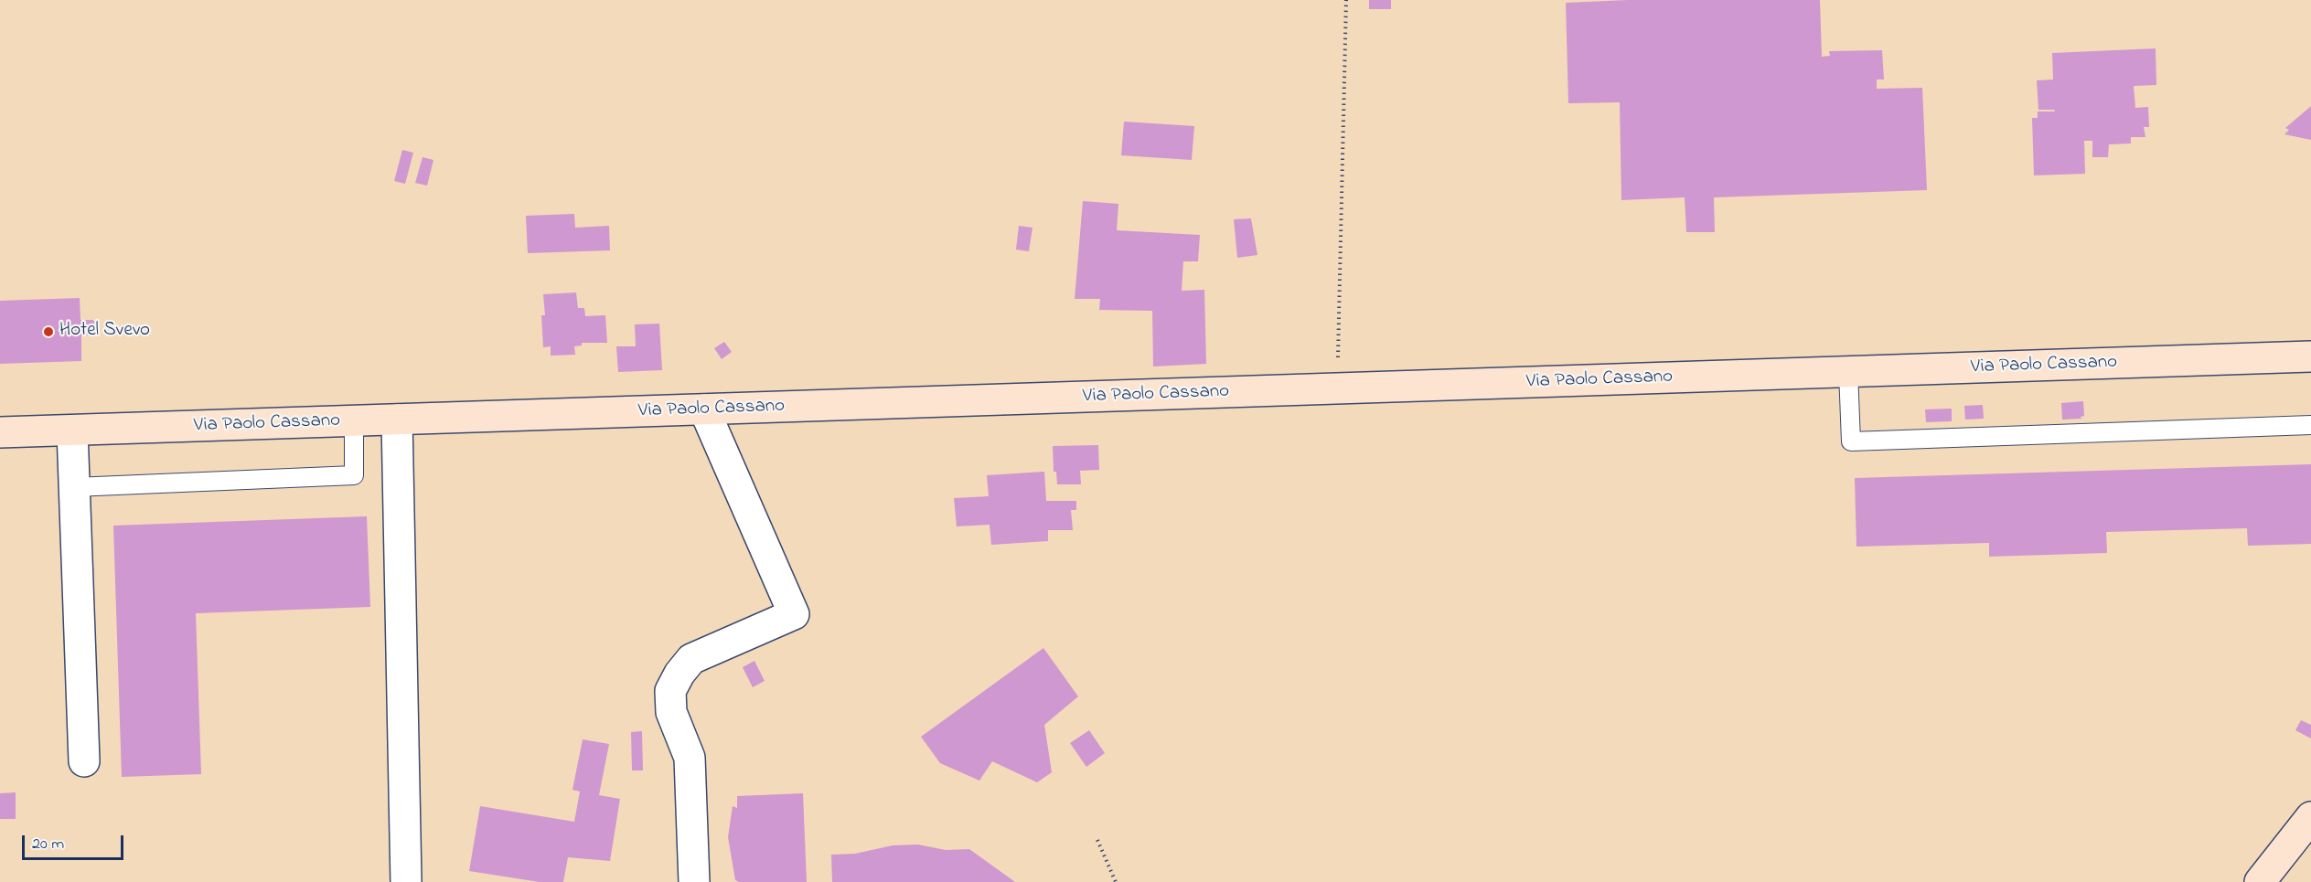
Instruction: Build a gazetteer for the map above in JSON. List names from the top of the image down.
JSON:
{
  "streets": {
    "main road": ["Via Paolo Cassano"]
  },
  "places": ["Hotel Svevo"],
  "scale_bar": "20 m"
}
